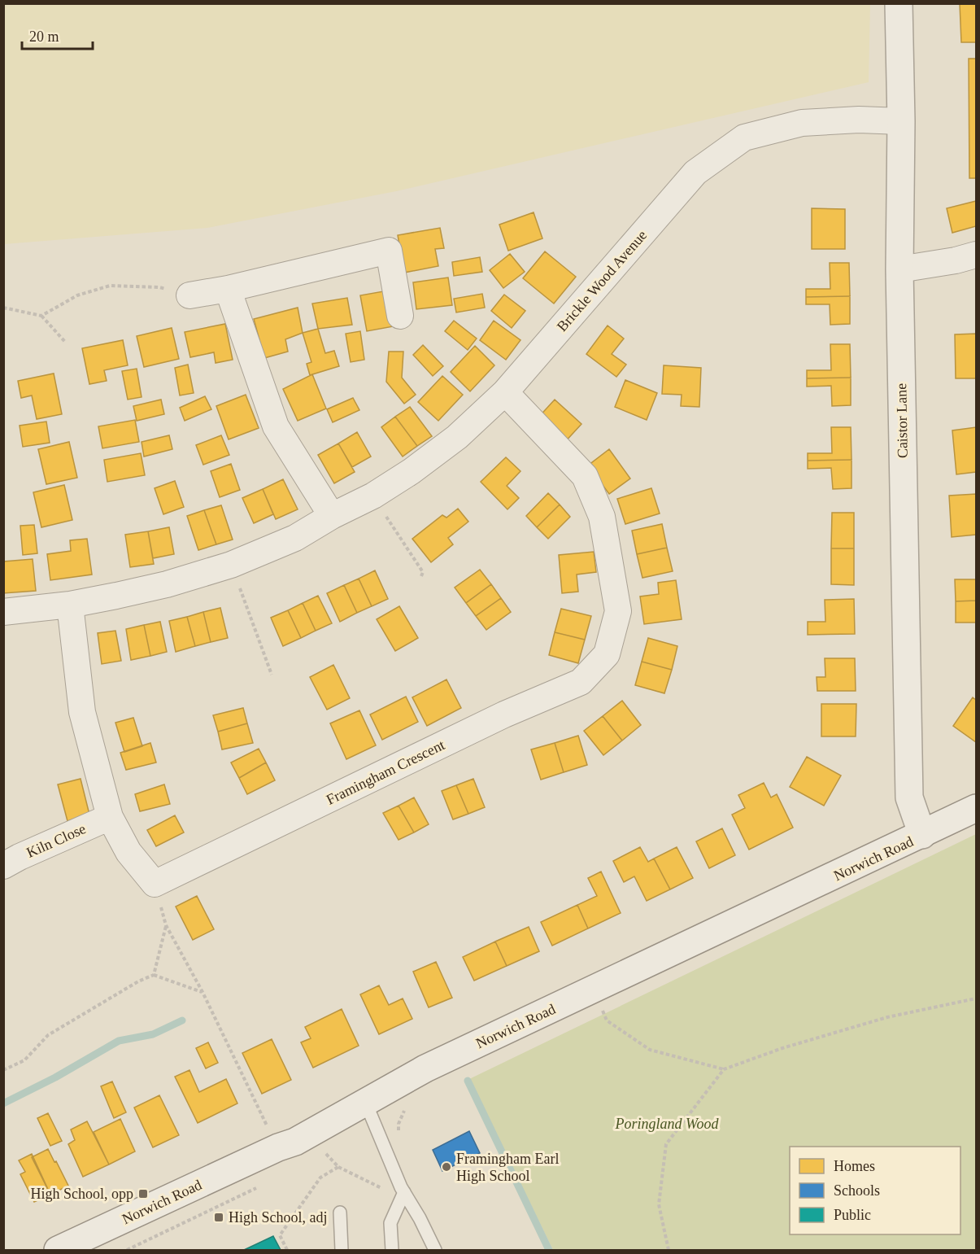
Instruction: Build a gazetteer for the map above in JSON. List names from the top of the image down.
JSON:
{
  "streets": {
    "main road": ["Caistor Lane", "Norwich Road"],
    "street": ["Brickle Wood Avenue", "Framingham Crescent", "Kiln Close"]
  },
  "crossings": [
    ["Brickle Wood Avenue", "Caistor Lane"],
    ["Brickle Wood Avenue", "Framingham Crescent"],
    ["Caistor Lane", "Norwich Road"]
  ],
  "parks": ["Poringland Wood"],
  "places": {
    "other": ["Framingham Earl High School"],
    "transit": ["High School, opp", "High School, adj"]
  },
  "legend": ["Homes", "Schools", "Public"],
  "scale_bar": "20 m"
}
